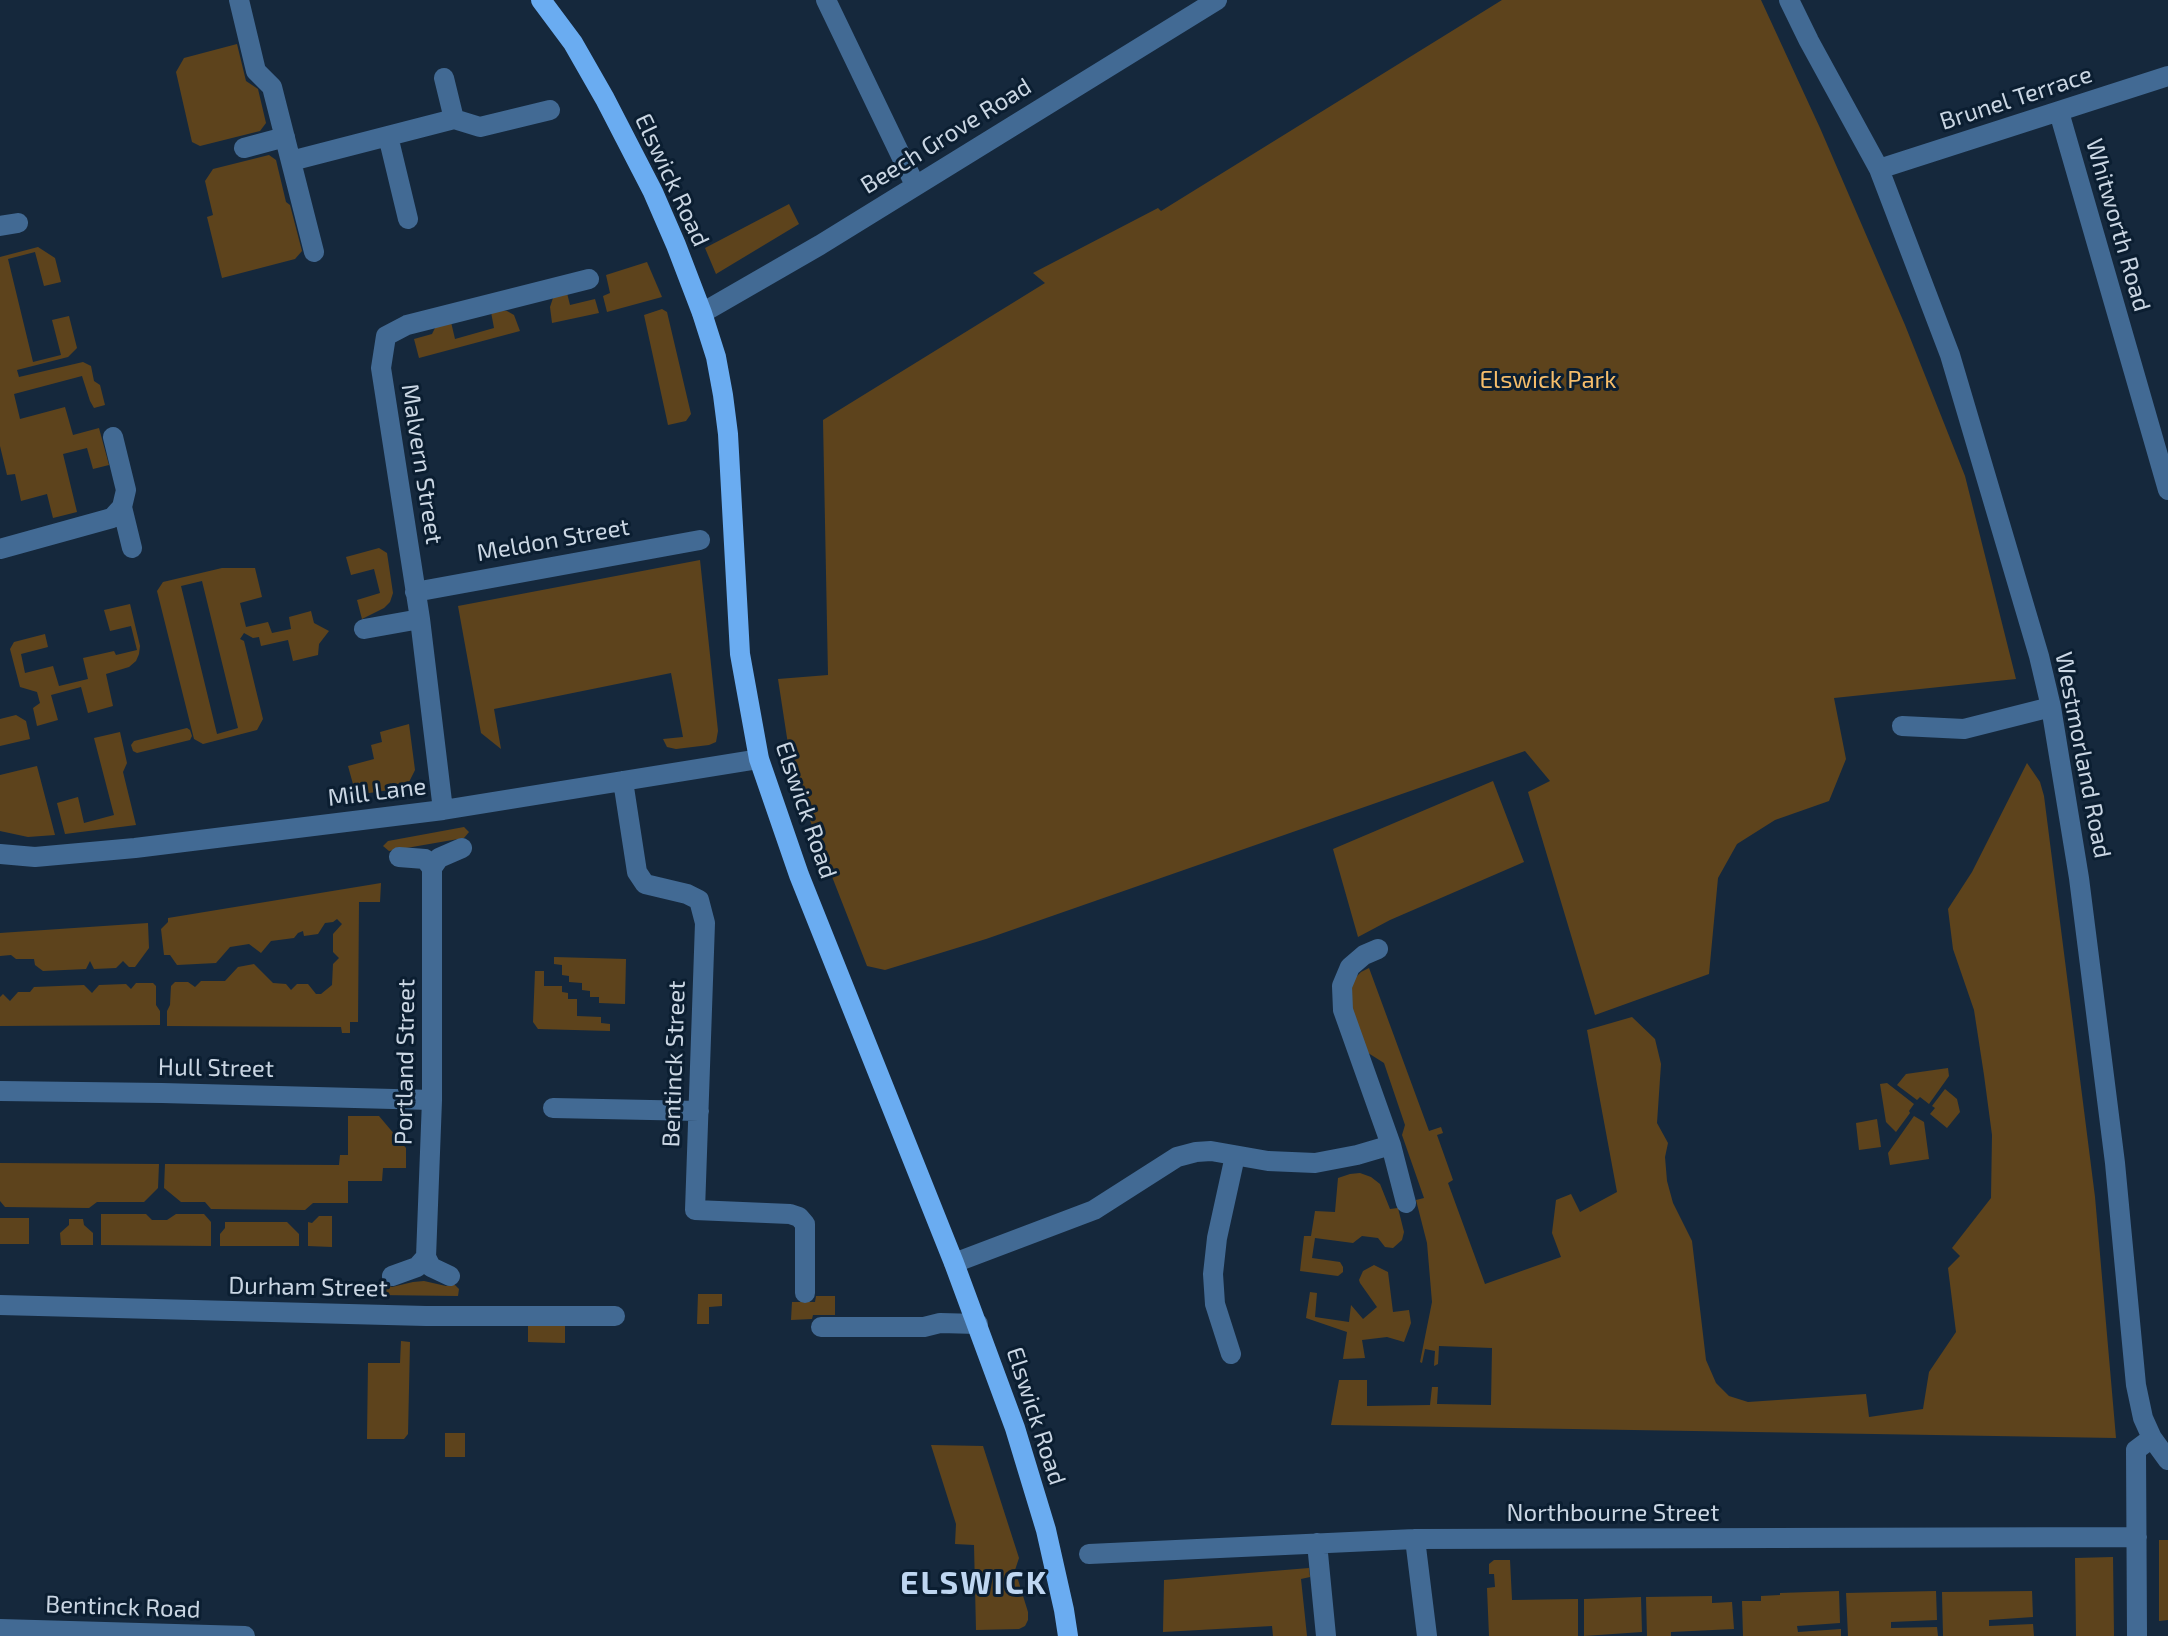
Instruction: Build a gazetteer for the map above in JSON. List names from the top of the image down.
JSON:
{
  "streets": {
    "main road": ["Elswick Road"],
    "street": [
      "Brunel Terrace",
      "Beech Grove Road",
      "Whitworth Road",
      "Malvern Street",
      "Meldon Street",
      "Westmorland Road",
      "Mill Lane",
      "Portland Street",
      "Bentinck Street",
      "Hull Street",
      "Durham Street",
      "Northbourne Street",
      "Bentinck Road"
    ]
  },
  "crossings": [
    ["Brunel Terrace", "Whitworth Road"],
    ["Brunel Terrace", "Westmorland Road"],
    ["Beech Grove Road", "Elswick Road"],
    ["Elswick Road", "Mill Lane"],
    ["Malvern Street", "Meldon Street"],
    ["Malvern Street", "Mill Lane"],
    ["Mill Lane", "Bentinck Street"],
    ["Portland Street", "Hull Street"]
  ],
  "districts": ["ELSWICK"],
  "parks": ["Elswick Park"]
}
